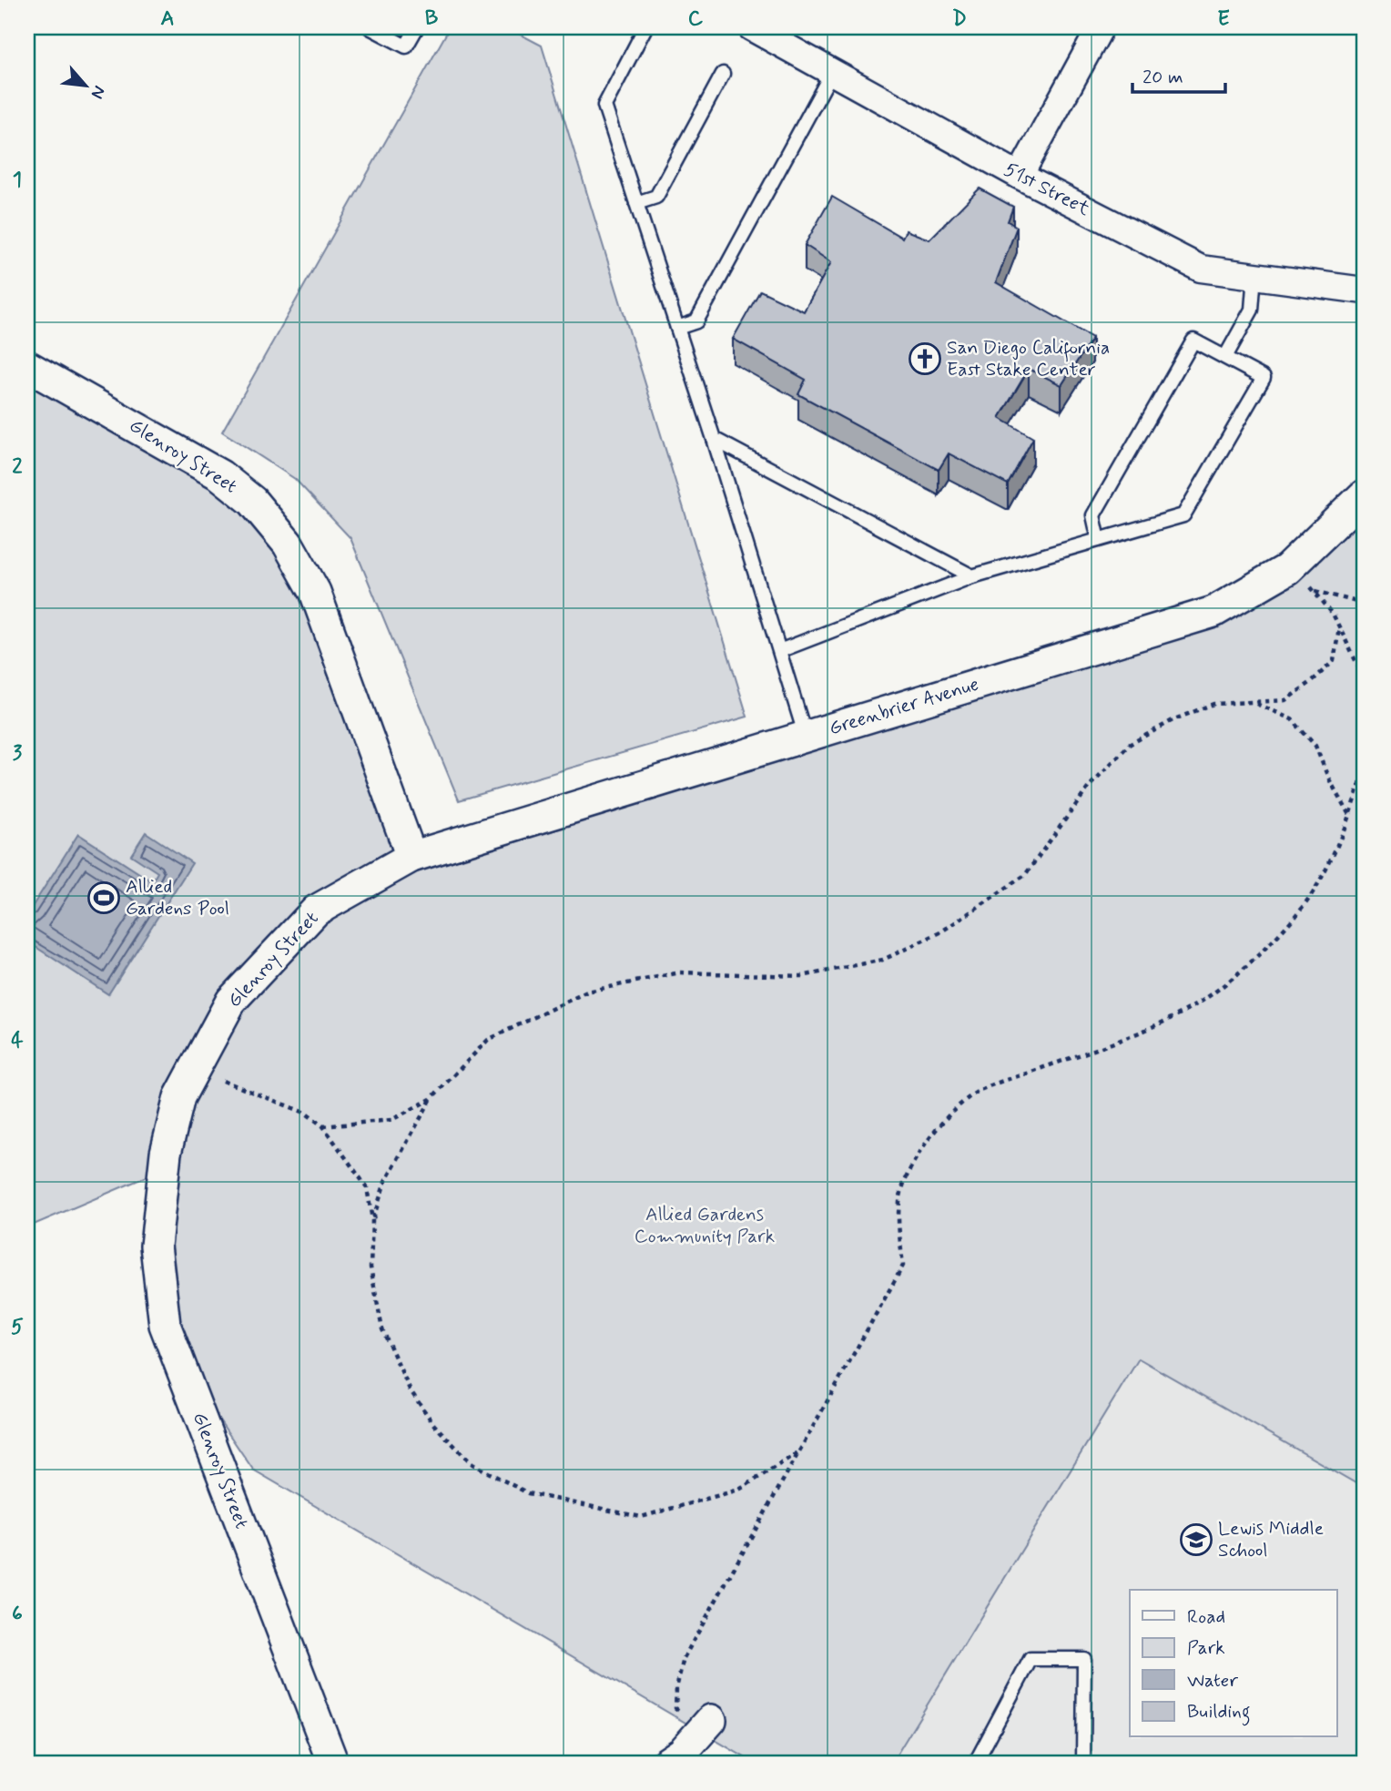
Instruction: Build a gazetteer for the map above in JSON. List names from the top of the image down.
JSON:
{
  "streets": {
    "street": ["51st Street", "Glenroy Street", "Greenbrier Avenue"]
  },
  "crossings": [
    ["Glenroy Street", "Greenbrier Avenue"]
  ],
  "parks": ["Allied Gardens Community Park"],
  "places": {
    "church": ["San Diego California East Stake Center"],
    "sports": ["Allied Gardens Pool"],
    "school or university": ["Lewis Middle School"]
  },
  "legend": [
    "Road",
    "Park",
    "Water",
    "Building"
  ],
  "scale_bar": "20 m",
  "north": "bottom right",
  "grid": {
    "columns": [
      "A",
      "B",
      "C",
      "D",
      "E"
    ],
    "rows": [
      "1",
      "2",
      "3",
      "4",
      "5",
      "6"
    ]
  }
}
